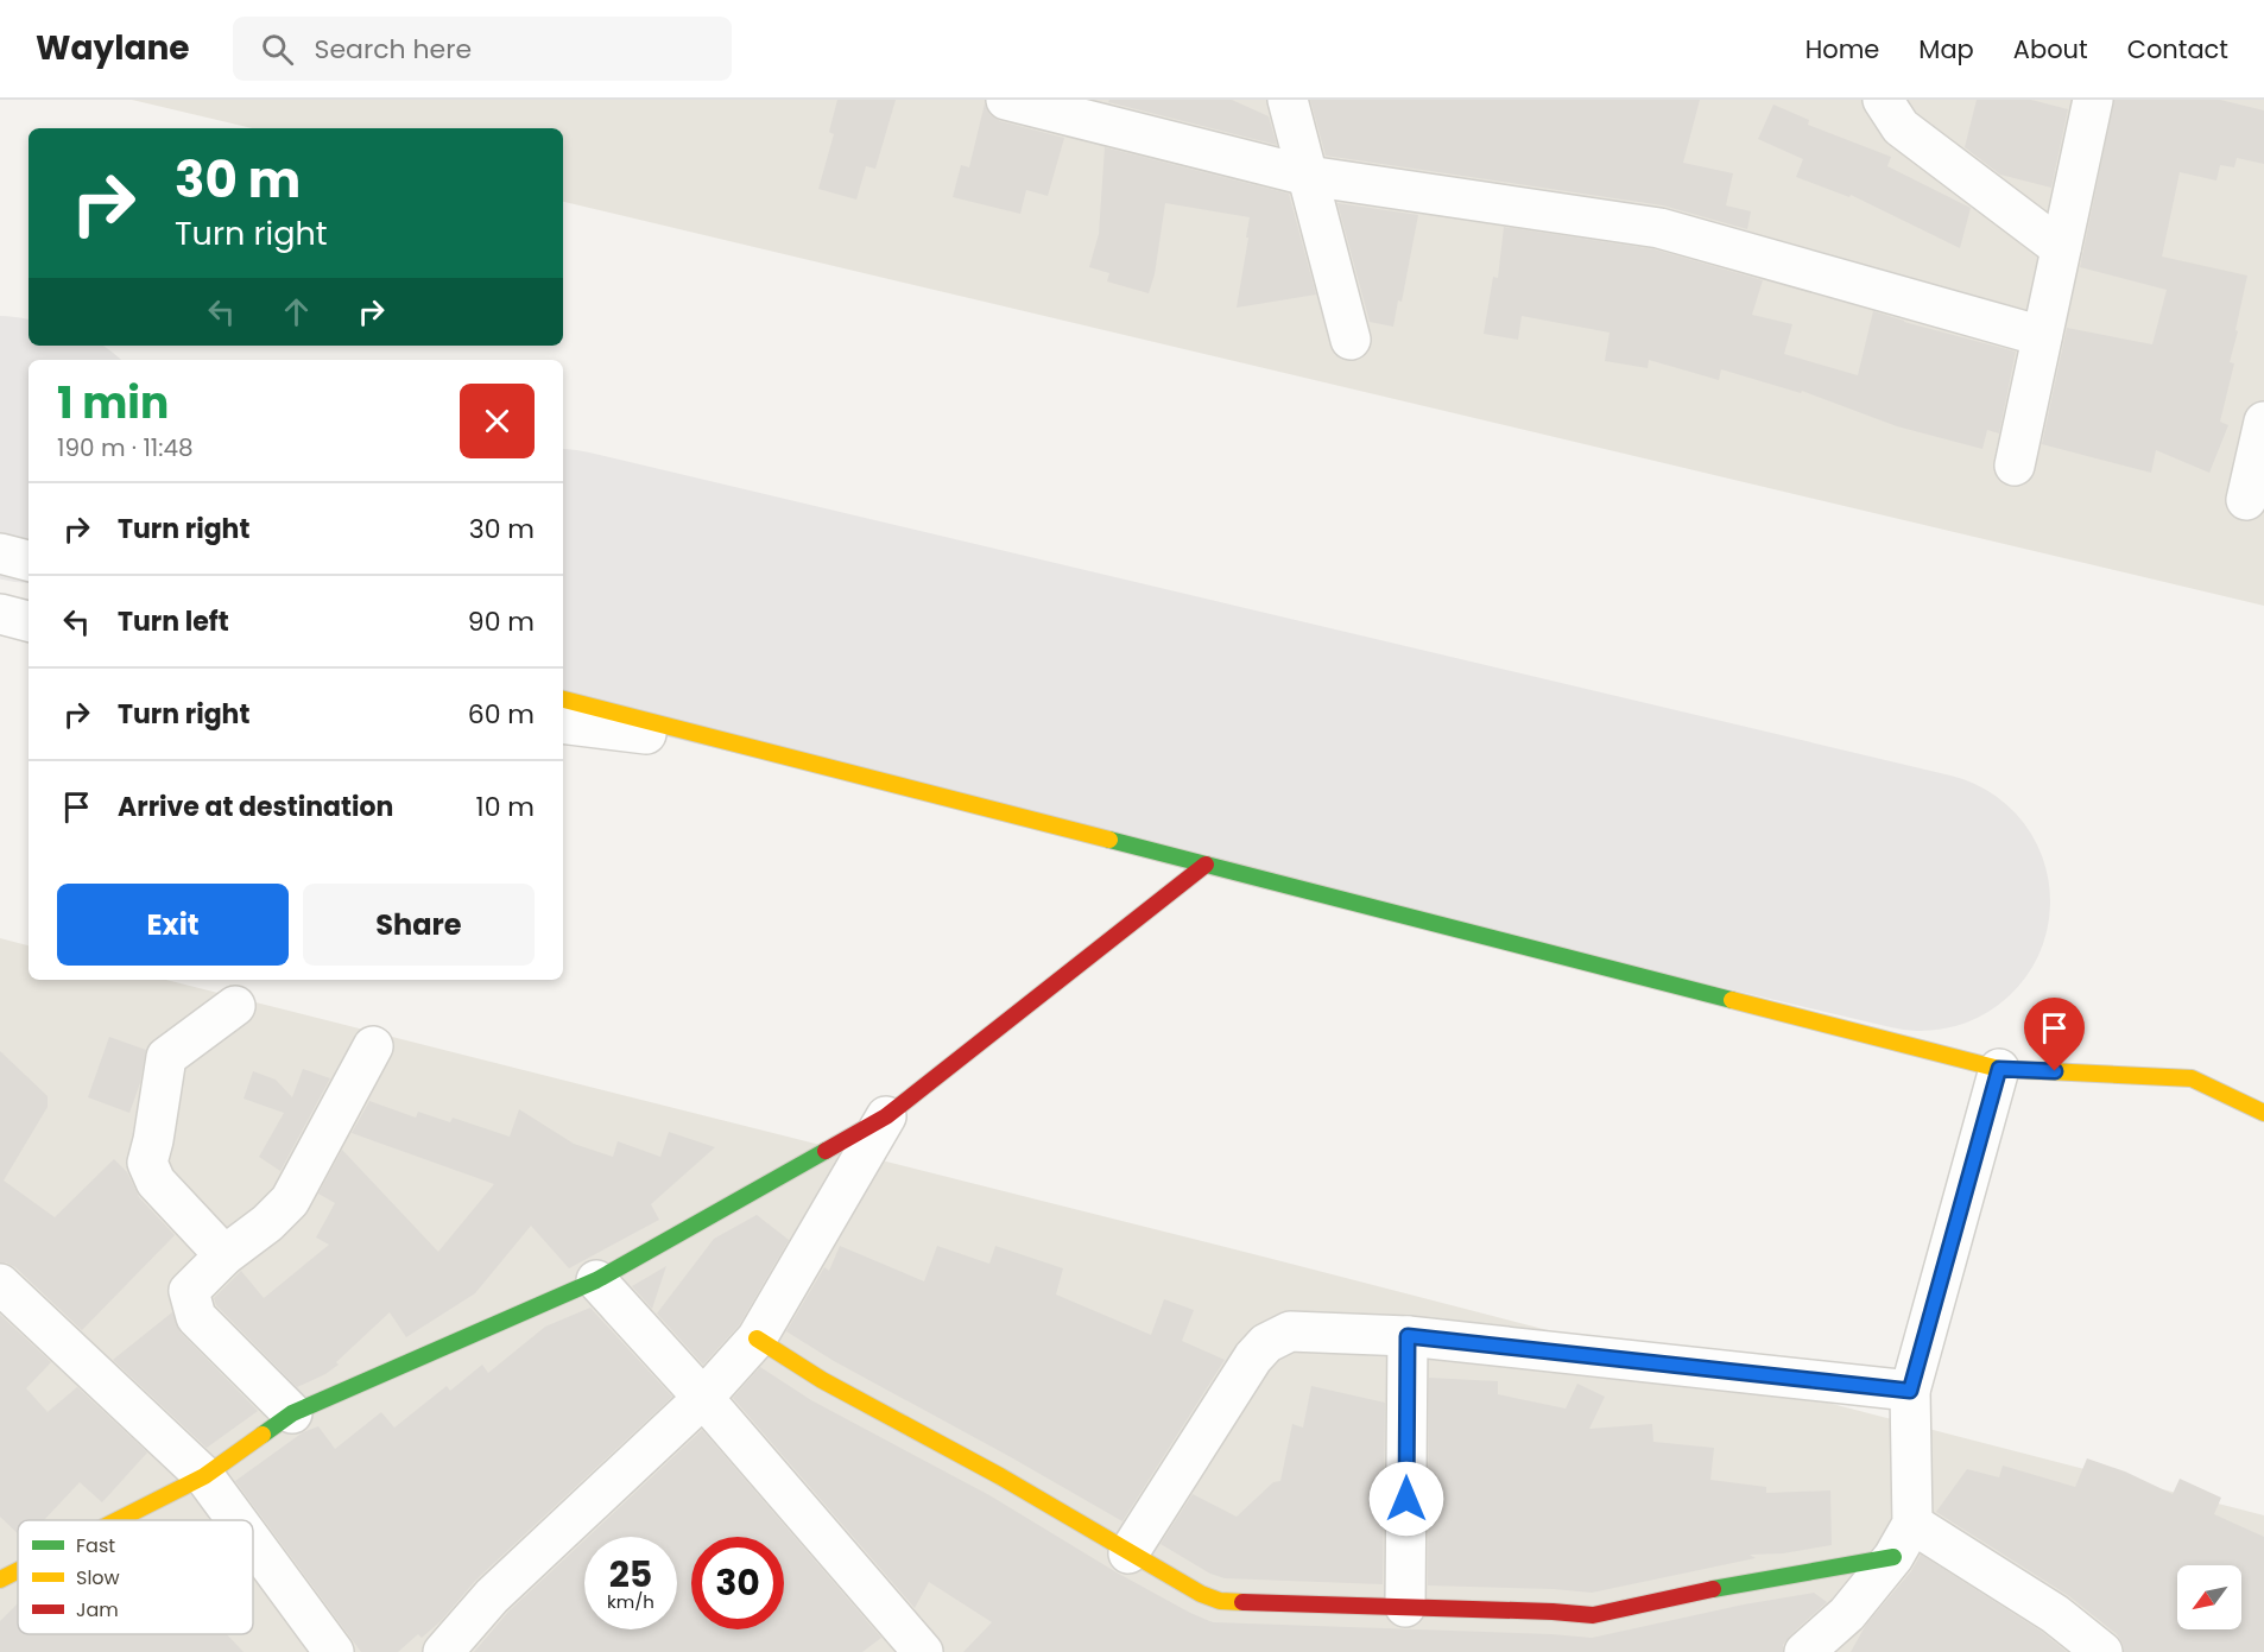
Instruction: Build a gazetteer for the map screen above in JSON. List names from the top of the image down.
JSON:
{
  "legend": ["Fast", "Slow", "Jam"],
  "north": "bottom left",
  "page": {
    "header": "Waylane",
    "search": "Search here",
    "nav": [
      "Home",
      "Map",
      "About",
      "Contact"
    ],
    "turn": ["30 m", "Turn right"],
    "heading": ["1 min", "190 m · 11:48"],
    "list": [
      {
        "name": "Turn right",
        "value": "30 m"
      },
      {
        "name": "Turn left",
        "value": "90 m"
      },
      {
        "name": "Turn right",
        "value": "60 m"
      },
      {
        "name": "Arrive at destination",
        "value": "10 m"
      }
    ],
    "buttons": ["Exit", "Share"],
    "speed": "25 km/h",
    "limit": "30"
  }
}
